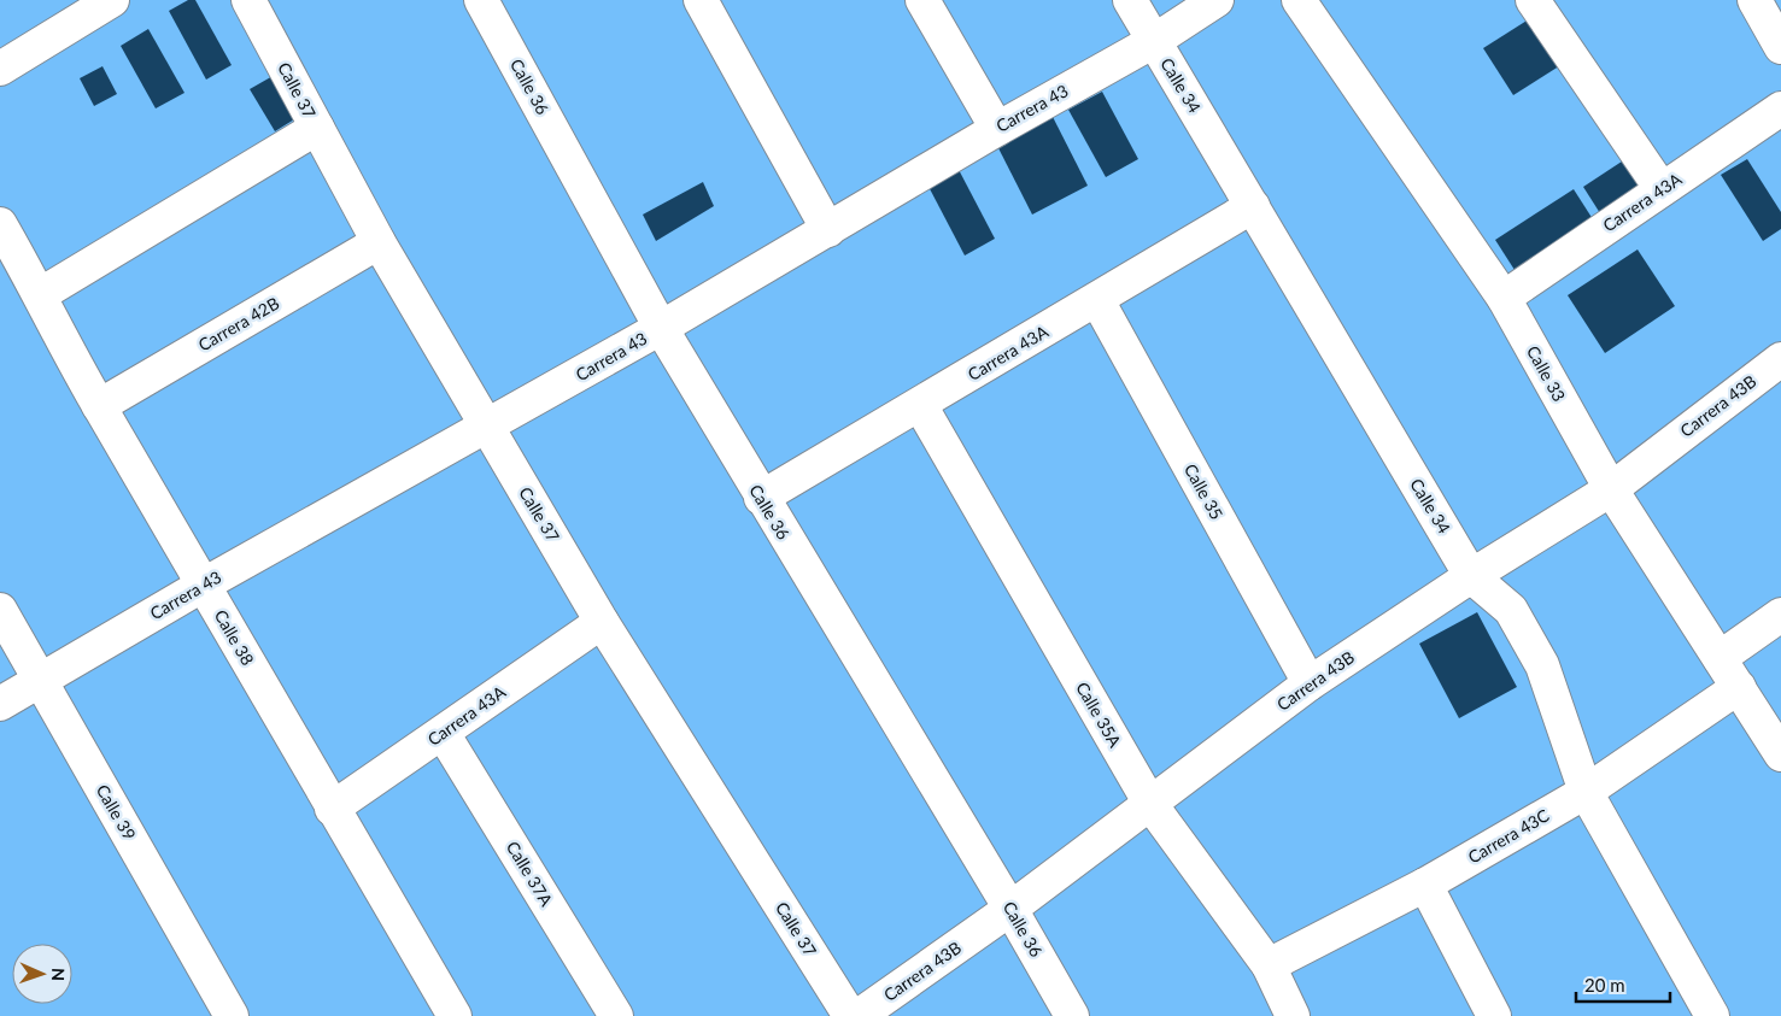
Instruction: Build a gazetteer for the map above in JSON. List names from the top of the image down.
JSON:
{
  "streets": {
    "street": [
      "Calle 34",
      "Calle 36",
      "Calle 37",
      "Carrera 43",
      "Carrera 43A",
      "Carrera 42B",
      "Calle 33",
      "Carrera 43B",
      "Calle 35",
      "Calle 38",
      "Calle 35A",
      "Calle 39",
      "Carrera 43C",
      "Calle 37A"
    ]
  },
  "crossings": [
    ["Calle 34", "Carrera 43"],
    ["Calle 34", "Carrera 43A"],
    ["Calle 34", "Carrera 43B"],
    ["Calle 34", "Carrera 43C"],
    ["Calle 36", "Carrera 43"],
    ["Calle 36", "Carrera 43A"],
    ["Calle 36", "Carrera 43B"],
    ["Calle 37", "Carrera 43"],
    ["Calle 37", "Carrera 43A"],
    ["Calle 37", "Carrera 42B"],
    ["Carrera 43", "Calle 38"],
    ["Carrera 43", "Calle 39"],
    ["Carrera 43A", "Calle 33"],
    ["Carrera 43A", "Calle 35"],
    ["Carrera 43A", "Calle 38"],
    ["Carrera 43A", "Calle 35A"],
    ["Carrera 43A", "Calle 37A"],
    ["Carrera 42B", "Calle 38"],
    ["Calle 33", "Carrera 43B"],
    ["Calle 33", "Carrera 43C"],
    ["Carrera 43B", "Calle 35"],
    ["Carrera 43B", "Calle 35A"],
    ["Calle 35A", "Carrera 43C"]
  ],
  "scale_bar": "20 m",
  "north": "right"
}
